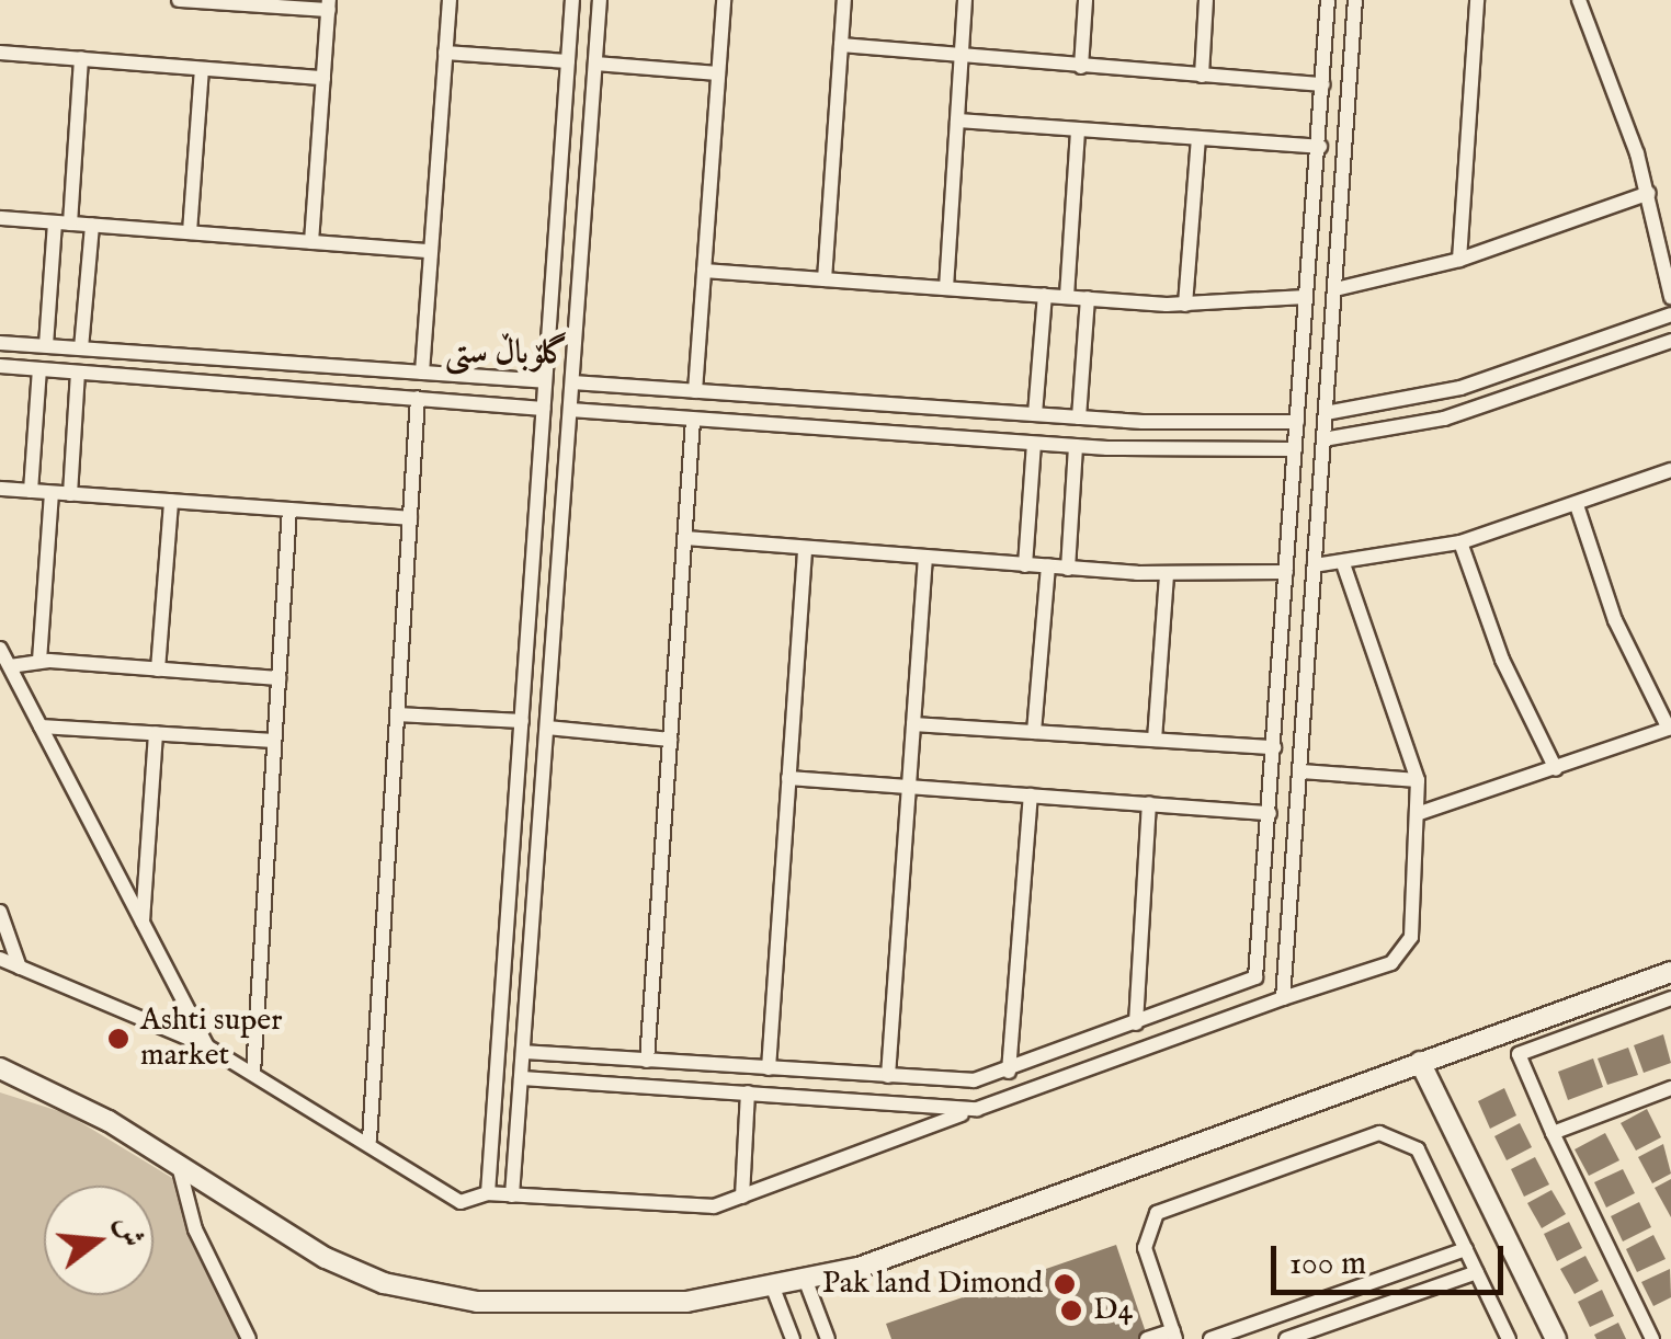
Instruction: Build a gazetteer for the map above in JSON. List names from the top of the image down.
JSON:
{
  "districts": ["گلۆباڵ ستی"],
  "places": ["Ashti super market", "Pak land Dimond", "D4"],
  "scale_bar": "100 m",
  "north": "right"
}
